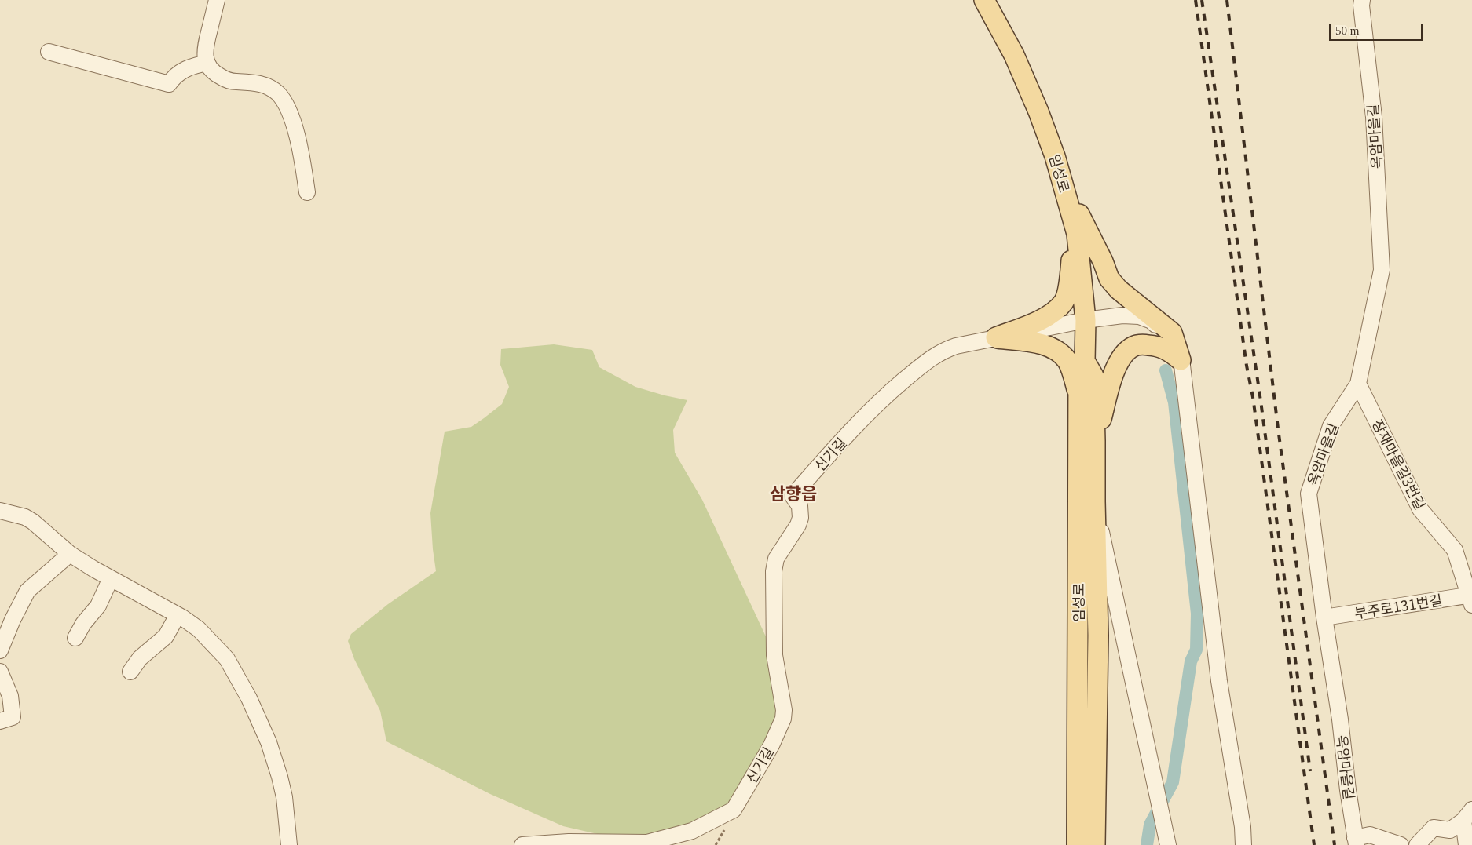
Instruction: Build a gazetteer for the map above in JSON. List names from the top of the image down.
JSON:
{
  "streets": {
    "main road": ["임성로"],
    "street": [
      "옥암마을길",
      "신기길",
      "장재마을길3번길",
      "부주로131번길"
    ]
  },
  "crossings": [
    ["옥암마을길", "장재마을길3번길"],
    ["옥암마을길", "부주로131번길"],
    ["임성로", "신기길"],
    ["장재마을길3번길", "부주로131번길"]
  ],
  "districts": ["삼향읍"],
  "scale_bar": "50 m"
}
